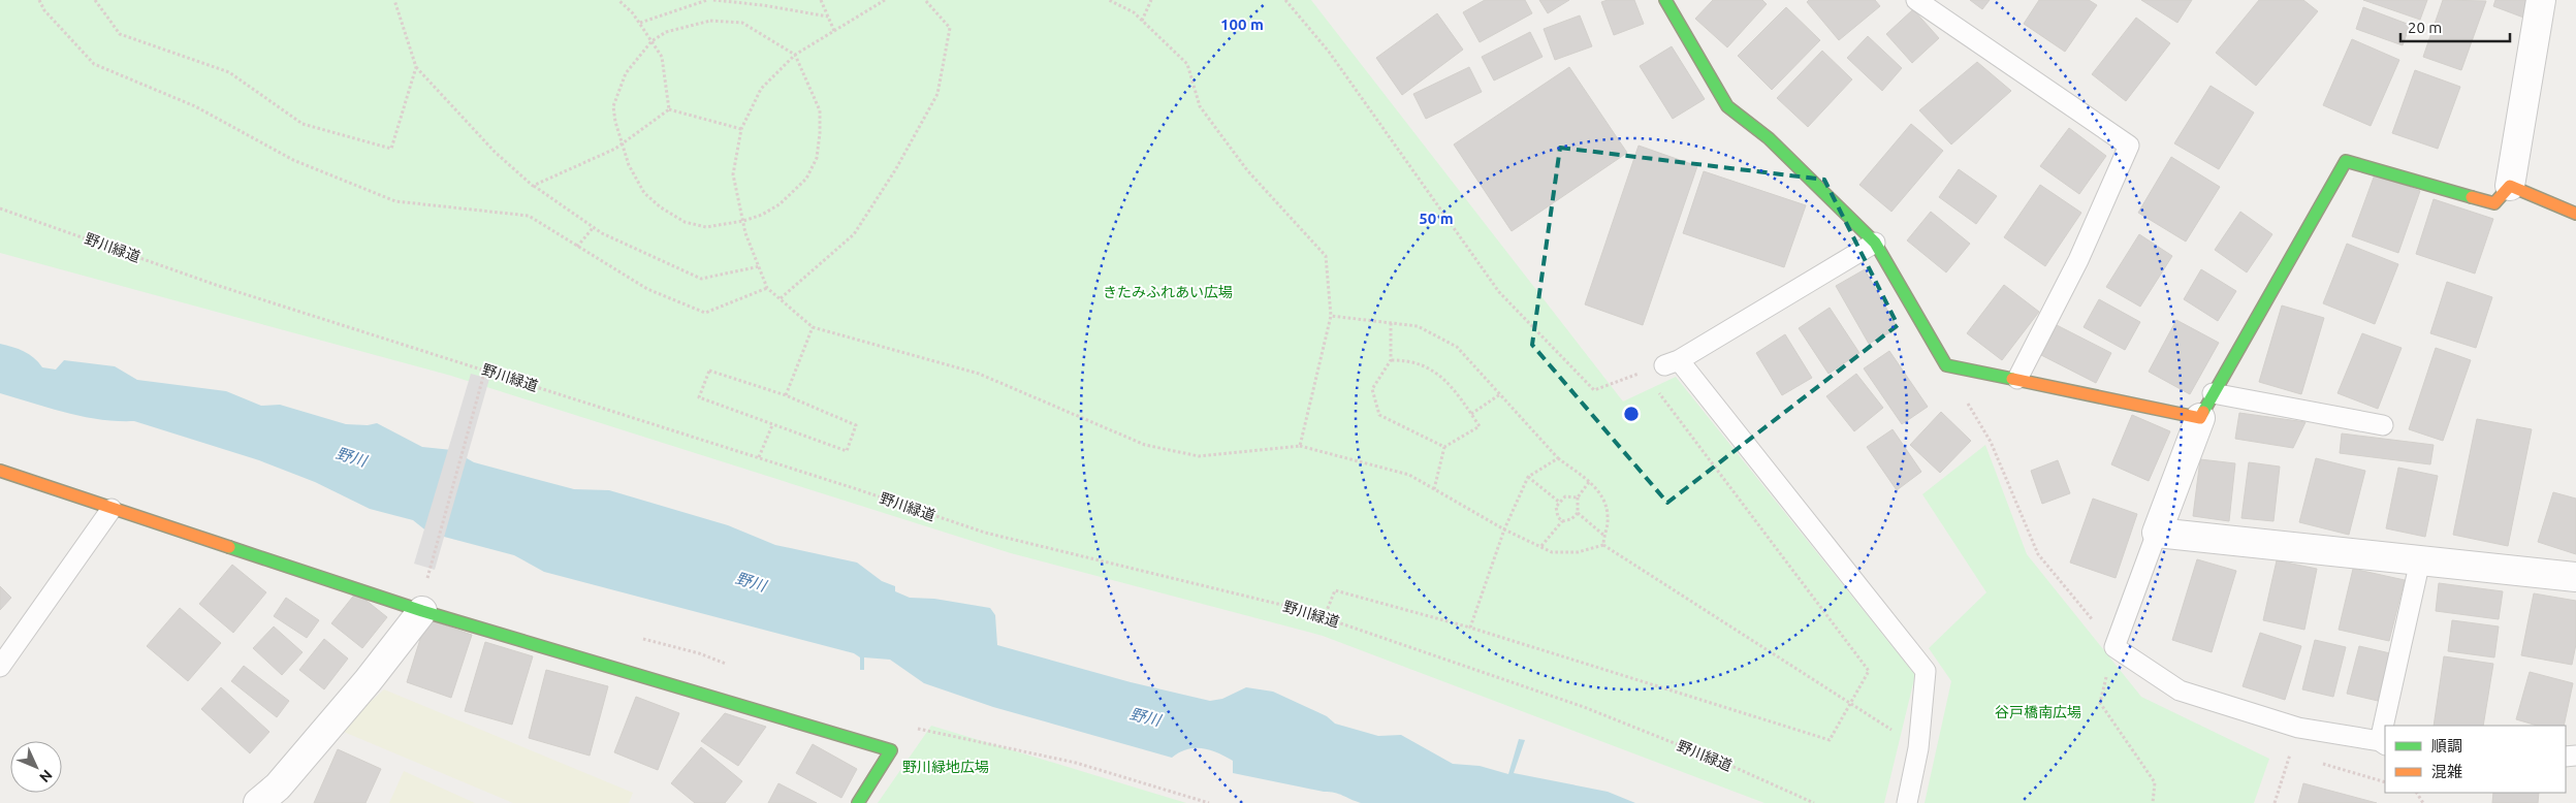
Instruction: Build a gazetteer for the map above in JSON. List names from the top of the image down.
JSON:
{
  "streets": {
    "path": ["野川緑道"]
  },
  "water": ["野川"],
  "parks": ["きたみふれあい広場", "谷戸橋南広場", "野川緑地広場"],
  "legend": ["順調", "混雑"],
  "scale_bar": "20 m",
  "north": "bottom right",
  "rings": ["100 m", "50 m"]
}
